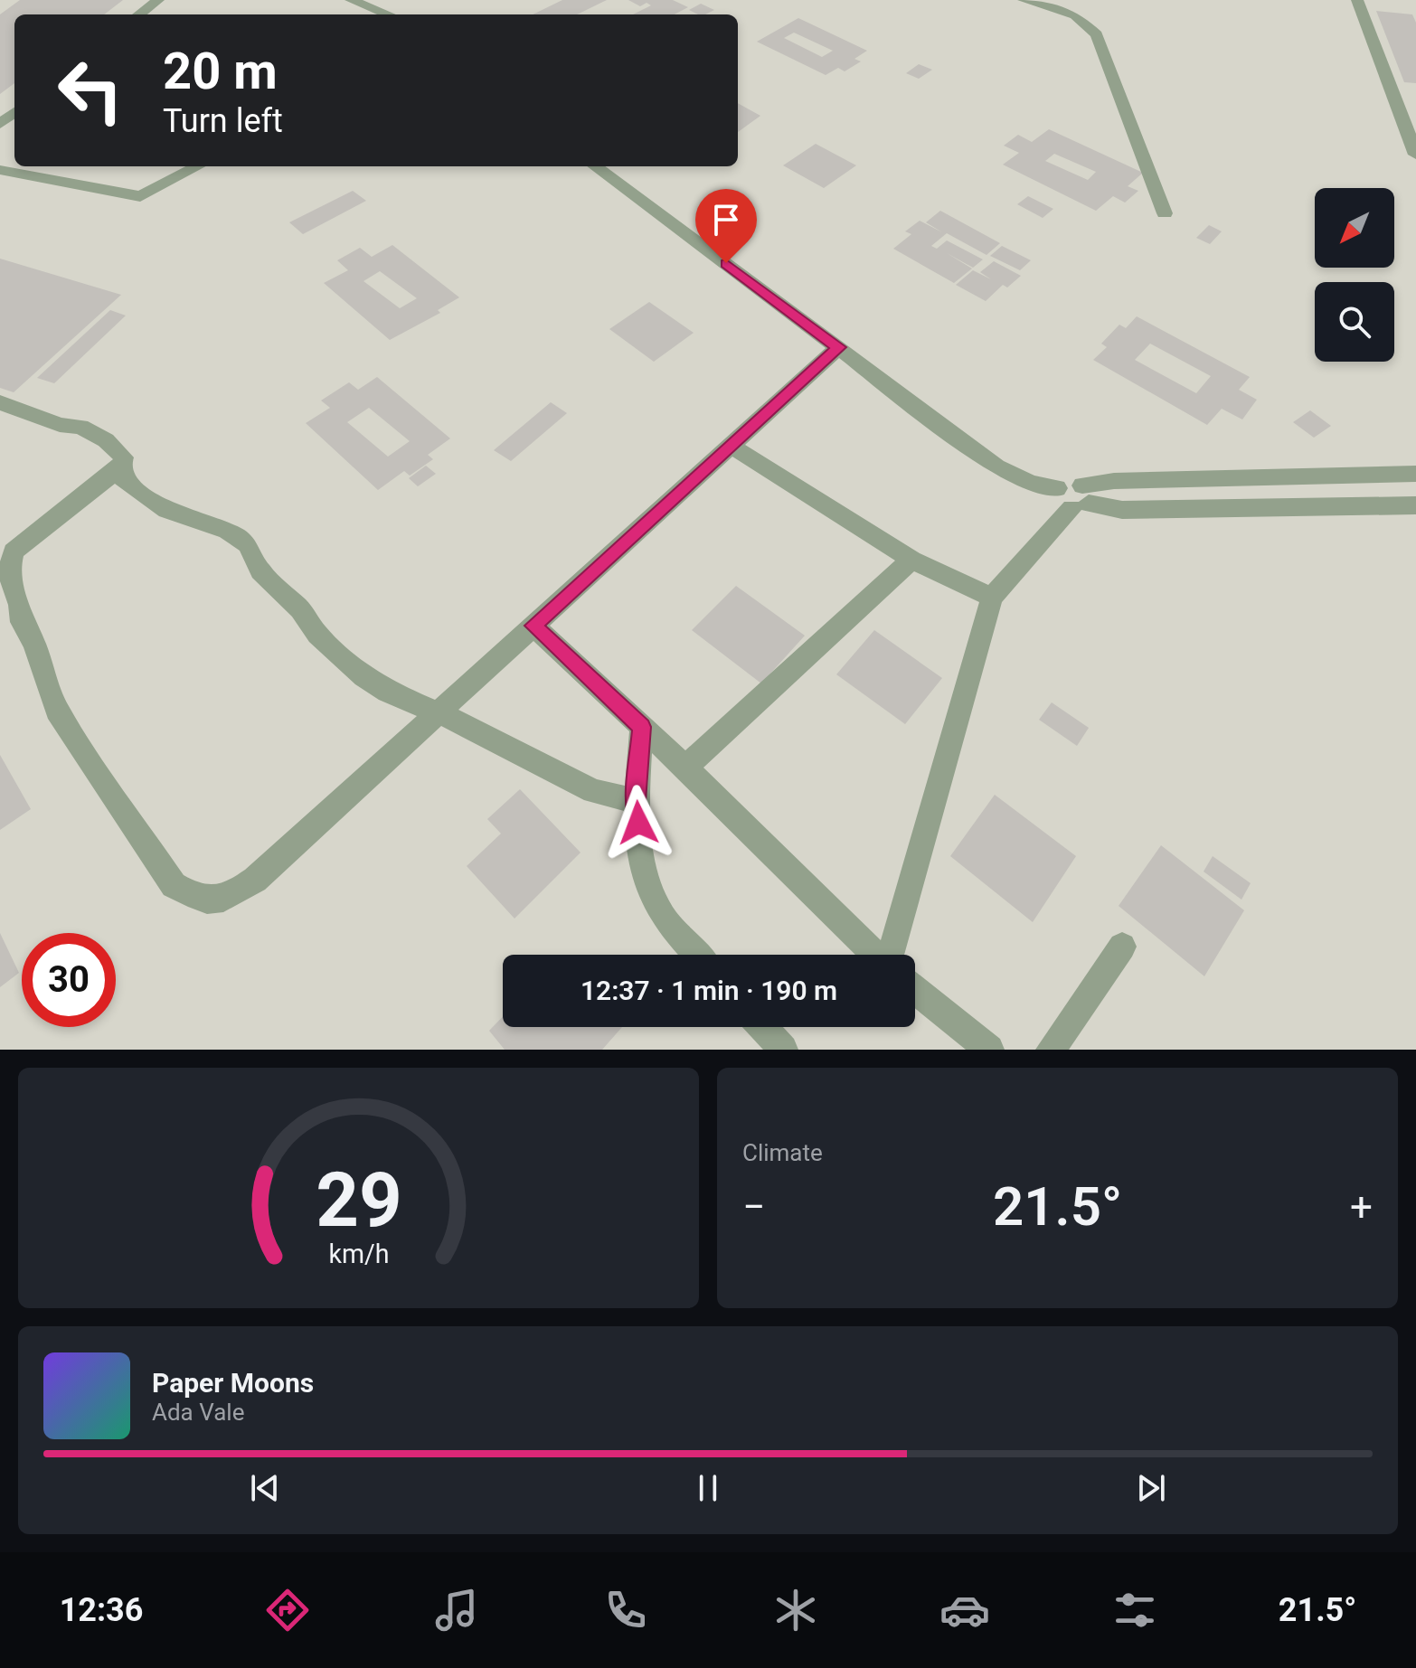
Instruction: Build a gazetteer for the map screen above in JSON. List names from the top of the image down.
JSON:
{
  "north": "bottom left",
  "page": {
    "turn": ["20 m", "Turn left"],
    "limit": "30",
    "trip": "12:37 · 1 min · 190 m",
    "tile": "Climate",
    "heat": ["−", "21.5°", "+"],
    "song": ["Paper Moons", "Ada Vale"],
    "tabs": ["12:36", "21.5°"],
    "gauge": ["29", "km/h"]
  }
}
